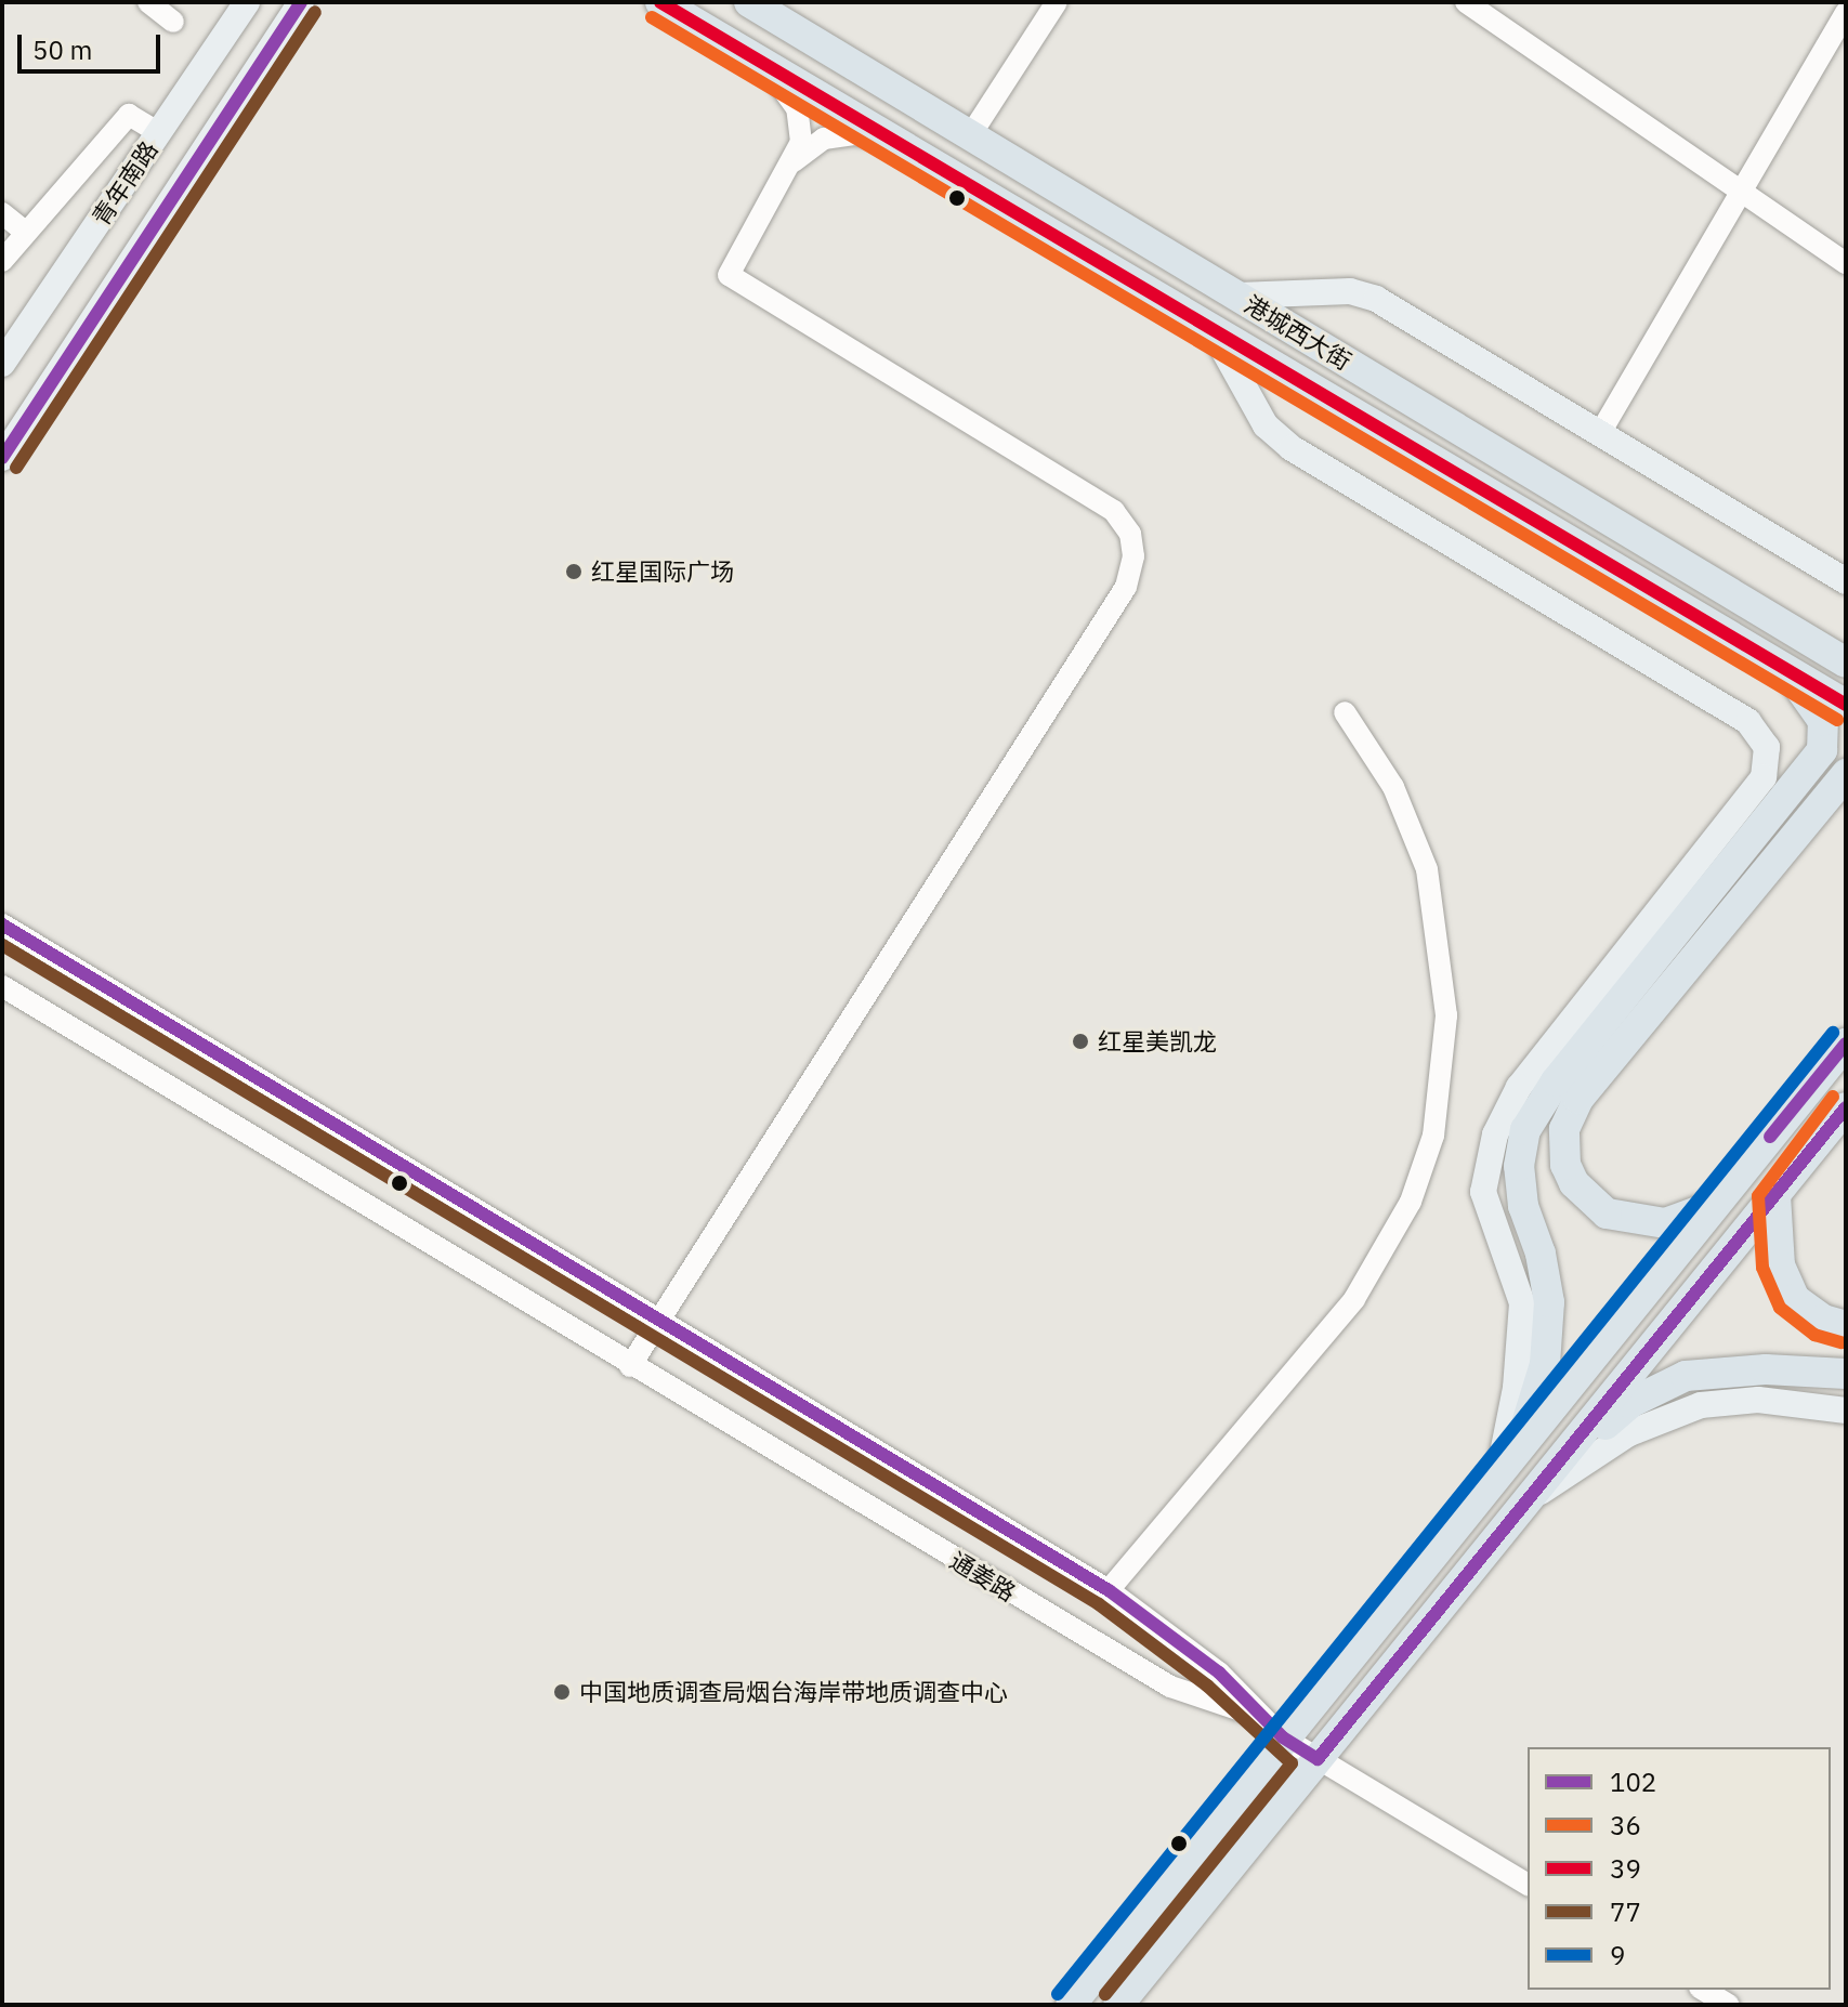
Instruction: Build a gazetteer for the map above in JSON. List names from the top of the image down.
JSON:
{
  "streets": {
    "highway": ["港城西大街"],
    "main road": ["青年南路"],
    "street": ["通姜路"]
  },
  "places": ["红星国际广场", "红星美凯龙", "中国地质调查局烟台海岸带地质调查中心"],
  "lines": [
    "transit line 102",
    "transit line 39",
    "transit line 77",
    "transit line 36",
    "transit line 9"
  ],
  "legend": [
    "102",
    "36",
    "39",
    "77",
    "9"
  ],
  "scale_bar": "50 m"
}
